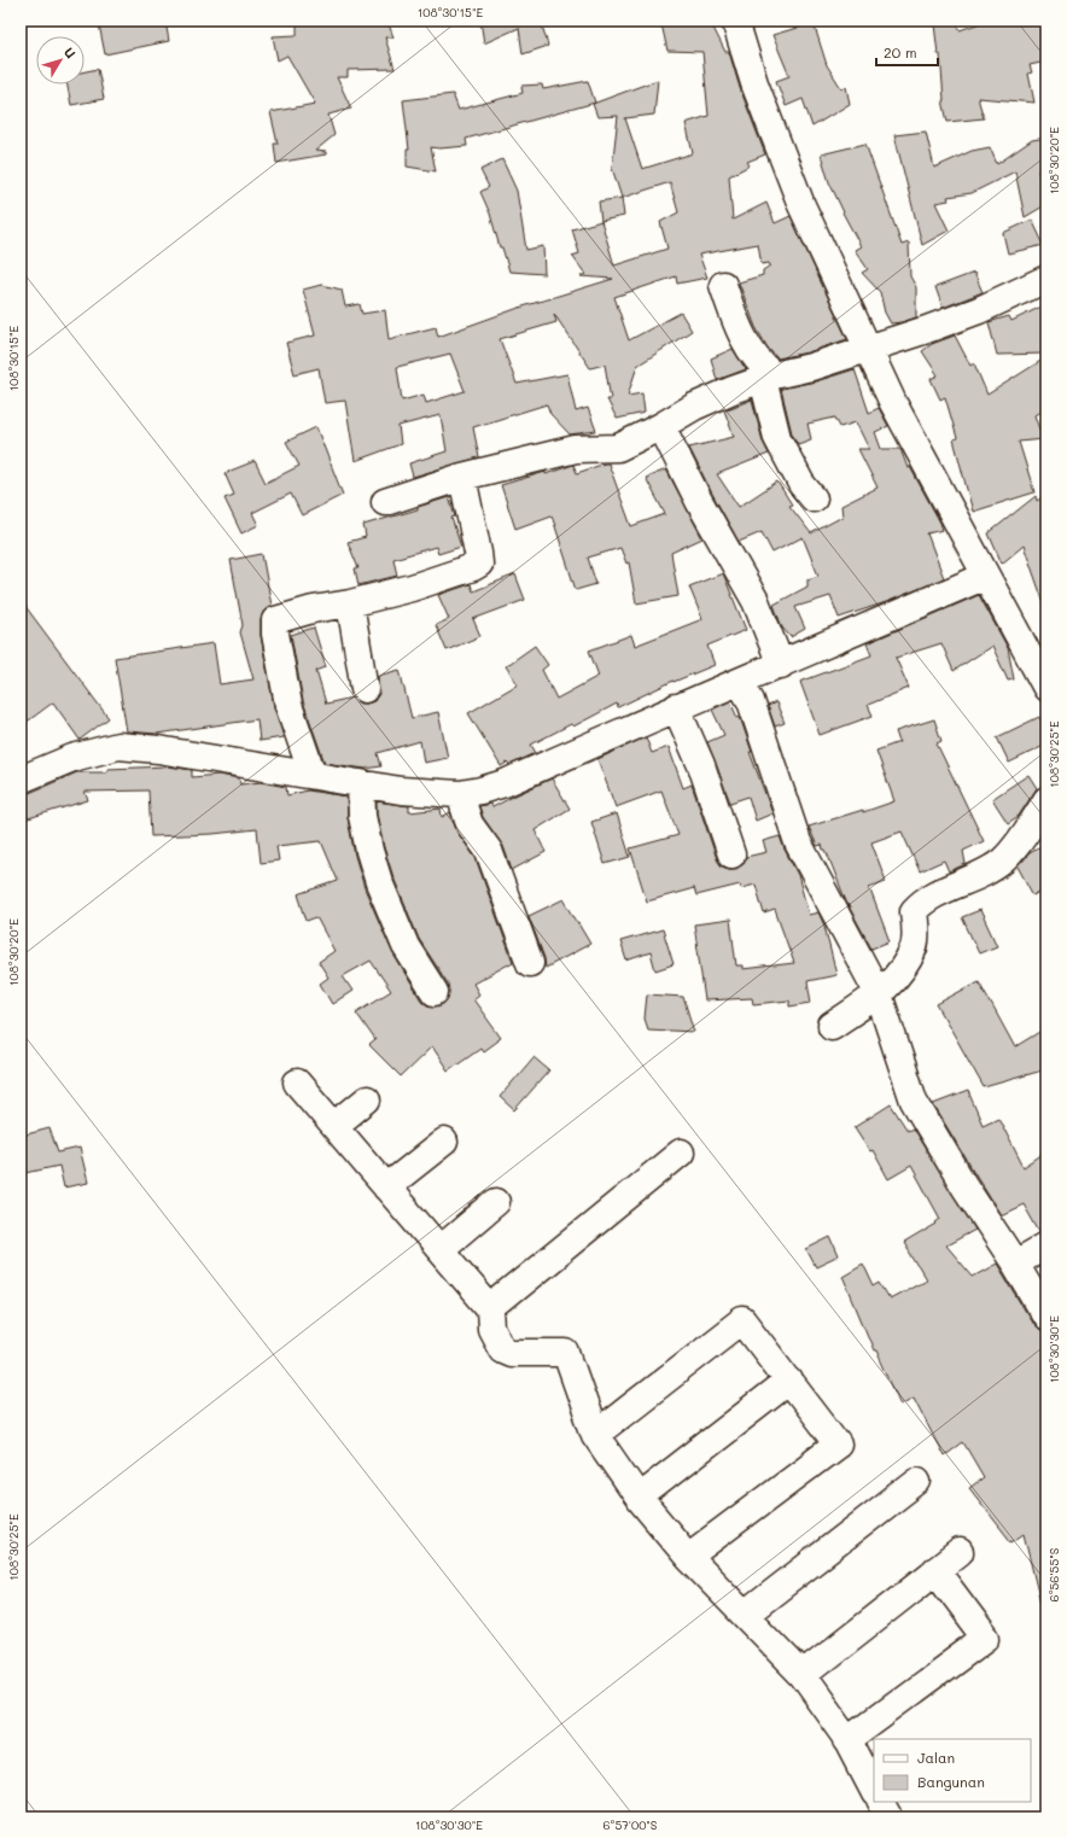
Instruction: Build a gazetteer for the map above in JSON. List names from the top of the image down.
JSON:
{
  "legend": ["Jalan", "Bangunan"],
  "scale_bar": "20 m",
  "north": "top right",
  "coordinates": [
    "108°30'15\"E",
    "108°30'20\"E",
    "108°30'25\"E",
    "108°30'30\"E",
    "6°56'55\"S",
    "6°57'00\"S"
  ]
}
